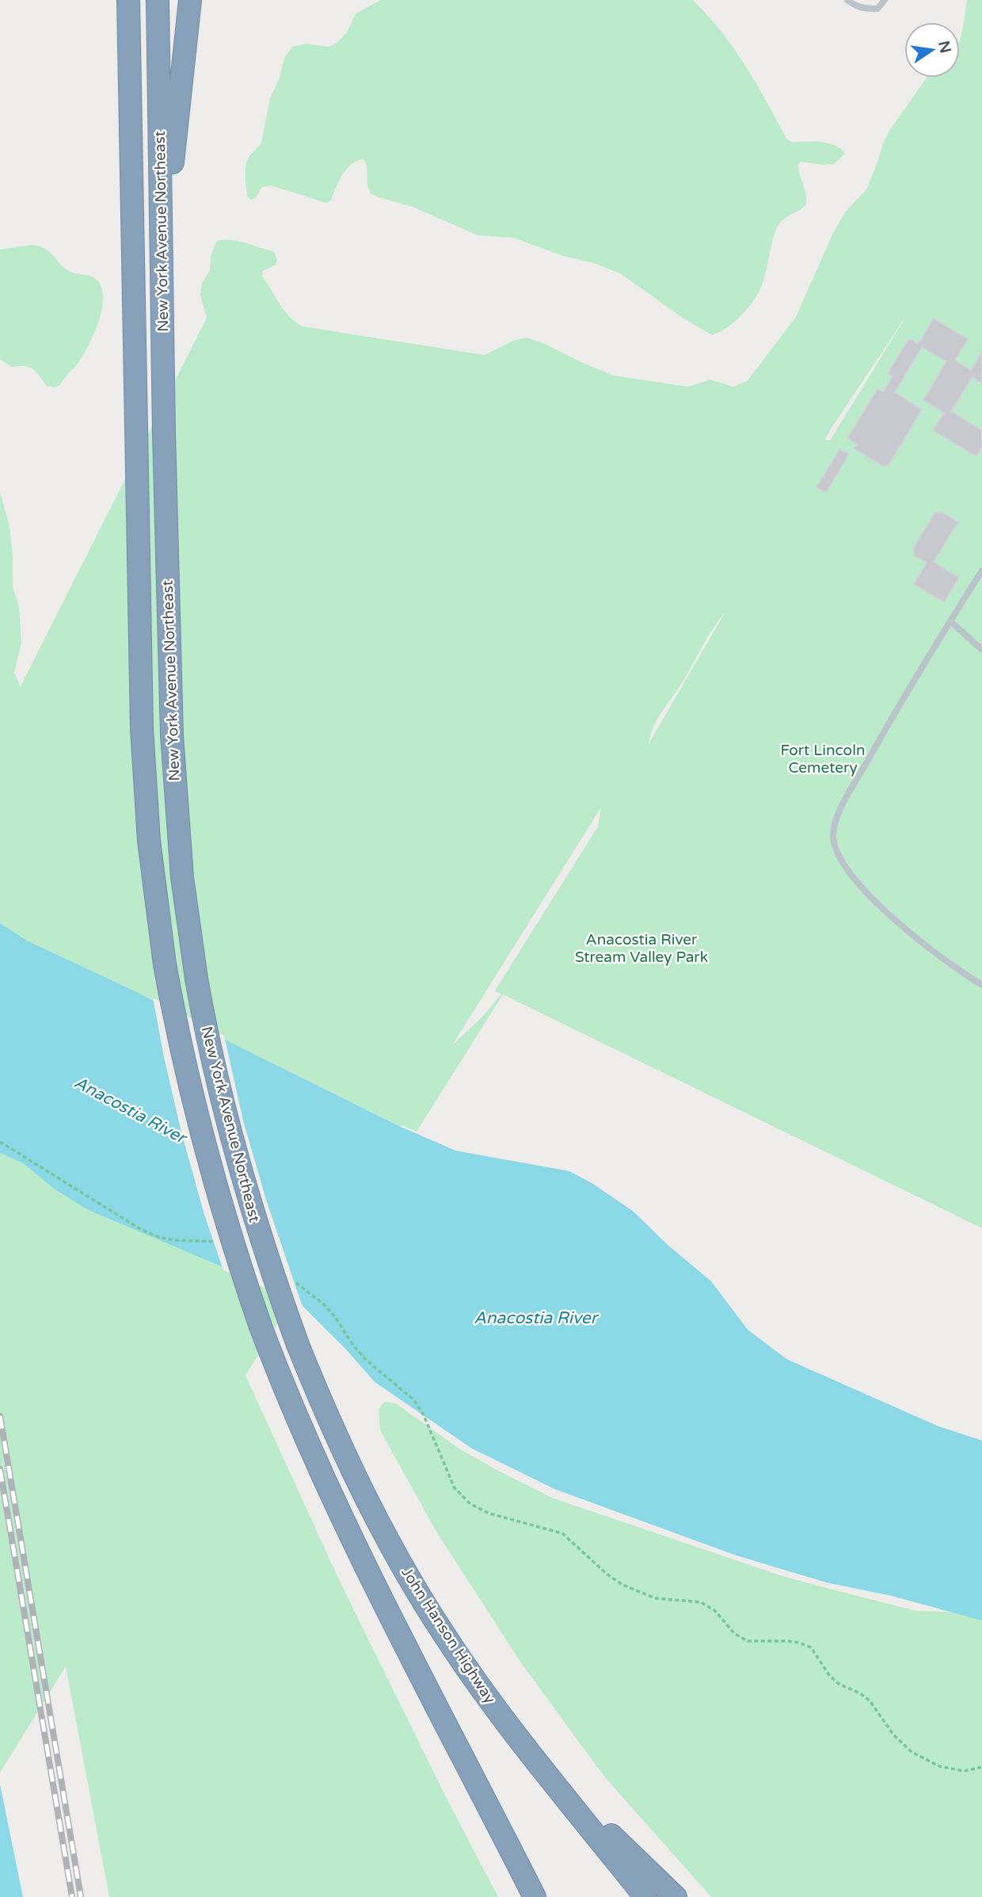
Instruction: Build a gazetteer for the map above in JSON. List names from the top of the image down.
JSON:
{
  "streets": {
    "highway": ["New York Avenue Northeast", "John Hanson Highway"]
  },
  "crossings": [
    ["New York Avenue Northeast", "John Hanson Highway"]
  ],
  "water": ["Anacostia River"],
  "parks": ["Fort Lincoln Cemetery", "Anacostia River Stream Valley Park"],
  "north": "right"
}
